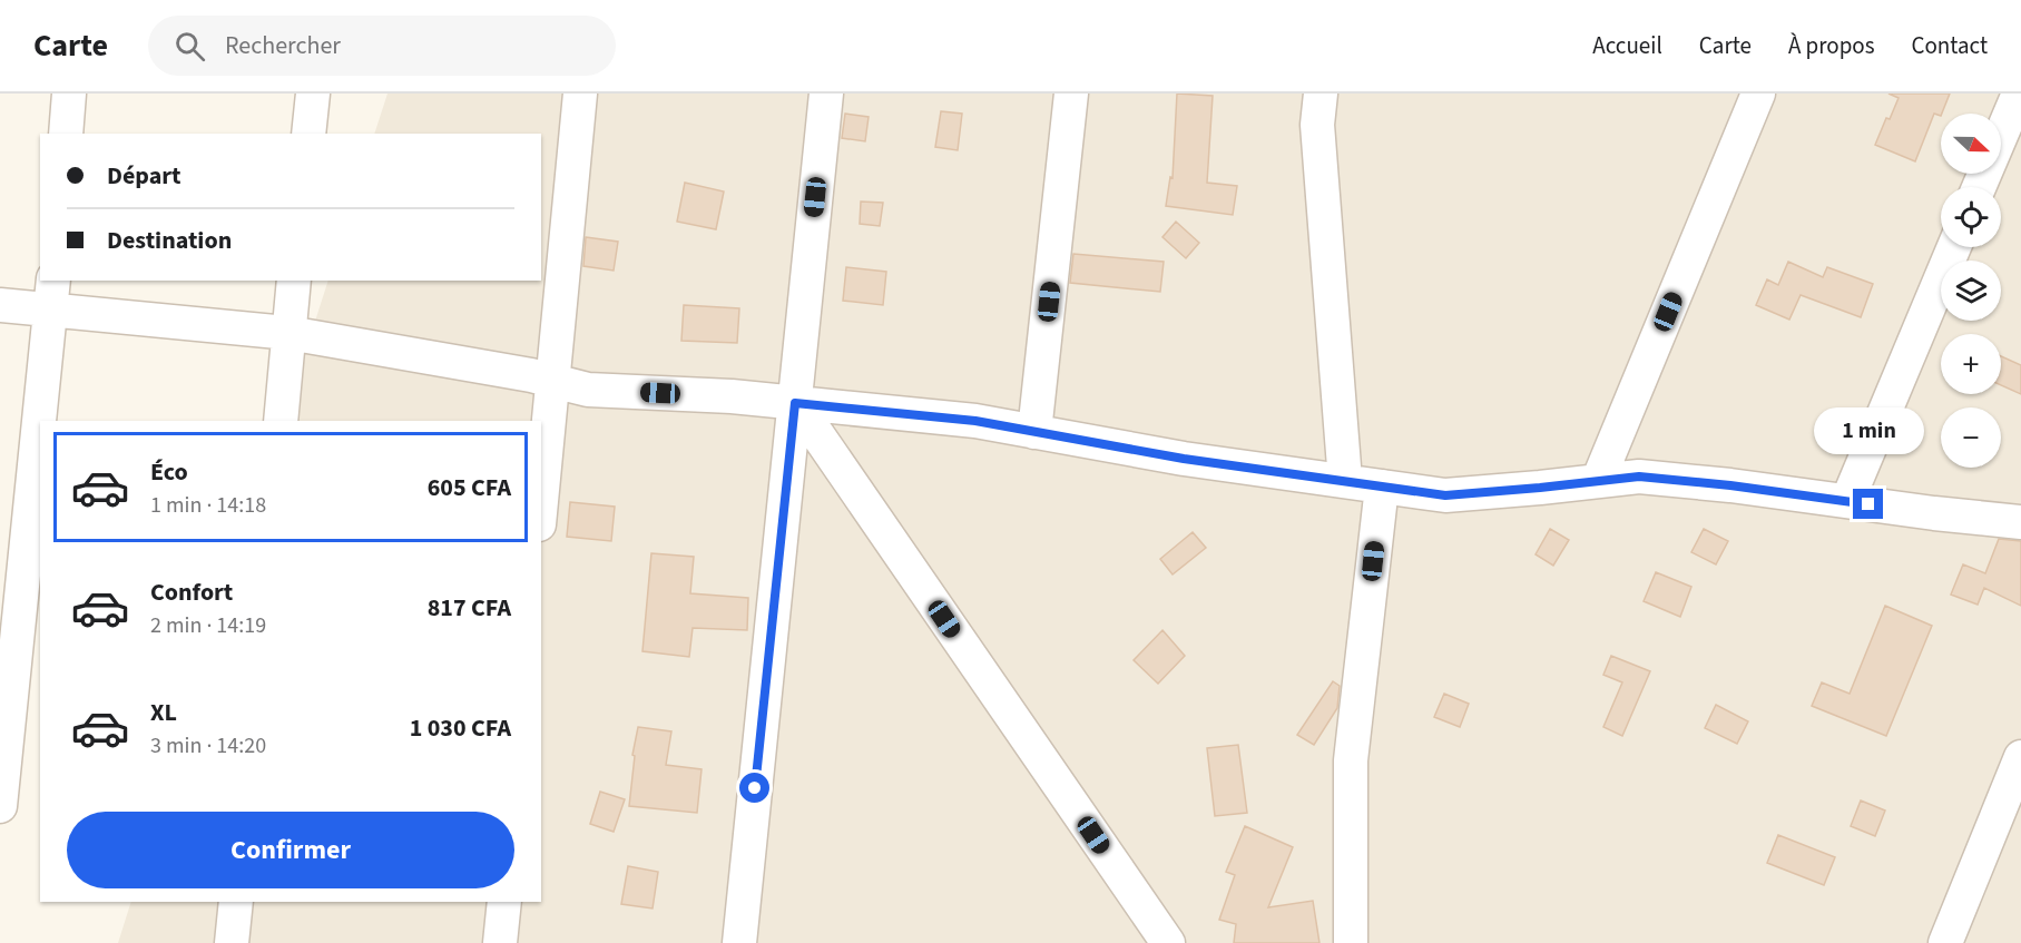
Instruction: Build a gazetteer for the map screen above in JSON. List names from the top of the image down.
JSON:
{
  "north": "right",
  "page": {
    "header": "Carte",
    "search": "Rechercher",
    "nav": [
      "Accueil",
      "Carte",
      "À propos",
      "Contact"
    ],
    "map_buttons": ["+", "−"],
    "banner": ["Départ", "Destination"],
    "bubble": "1 min",
    "list": [
      {
        "name": "Éco",
        "note": "1 min · 14:18",
        "value": "605 CFA"
      },
      {
        "name": "Confort",
        "note": "2 min · 14:19",
        "value": "817 CFA"
      },
      {
        "name": "XL",
        "note": "3 min · 14:20",
        "value": "1 030 CFA"
      }
    ],
    "buttons": "Confirmer"
  }
}
